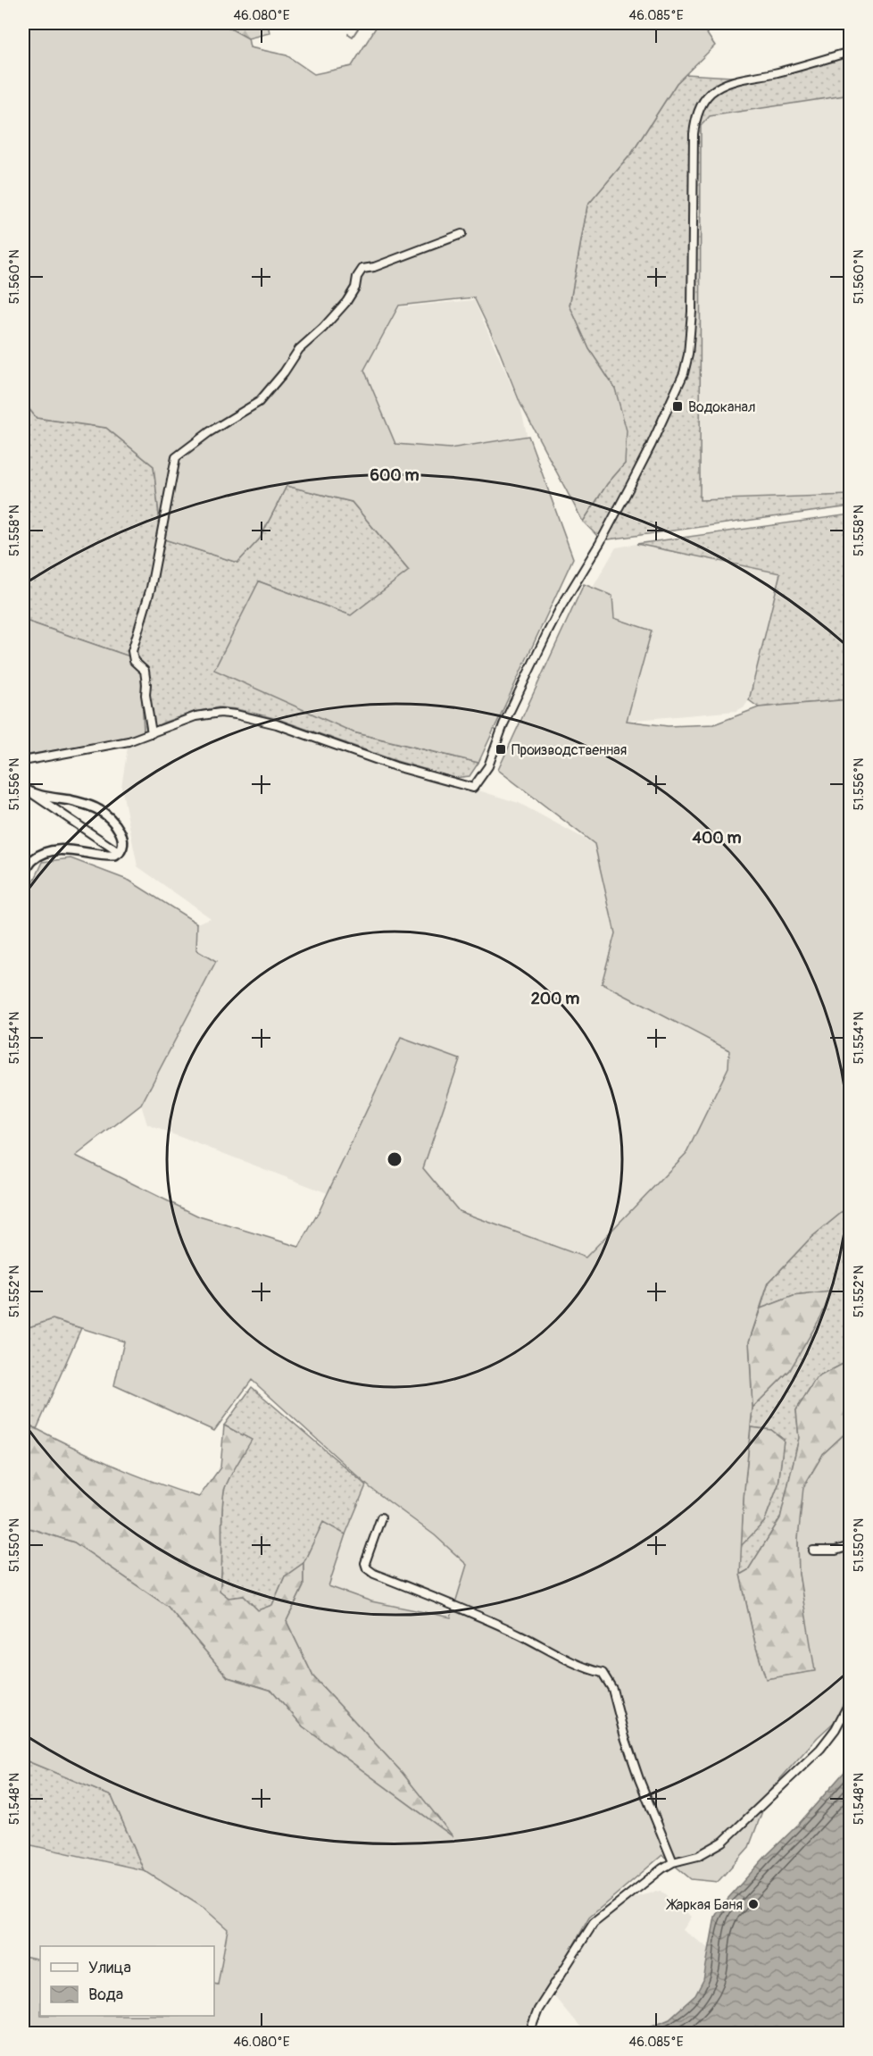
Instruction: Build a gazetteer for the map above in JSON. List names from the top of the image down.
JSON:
{
  "places": {
    "transit": ["Водоканал", "Производственная"],
    "other": ["Жаркая Баня"]
  },
  "legend": ["Улица", "Вода"],
  "coordinates": [
    "46.080°E",
    "46.085°E",
    "51.560°N",
    "51.558°N",
    "51.556°N",
    "51.554°N",
    "51.552°N",
    "51.550°N",
    "51.548°N"
  ],
  "rings": ["600 m", "400 m", "200 m"]
}
